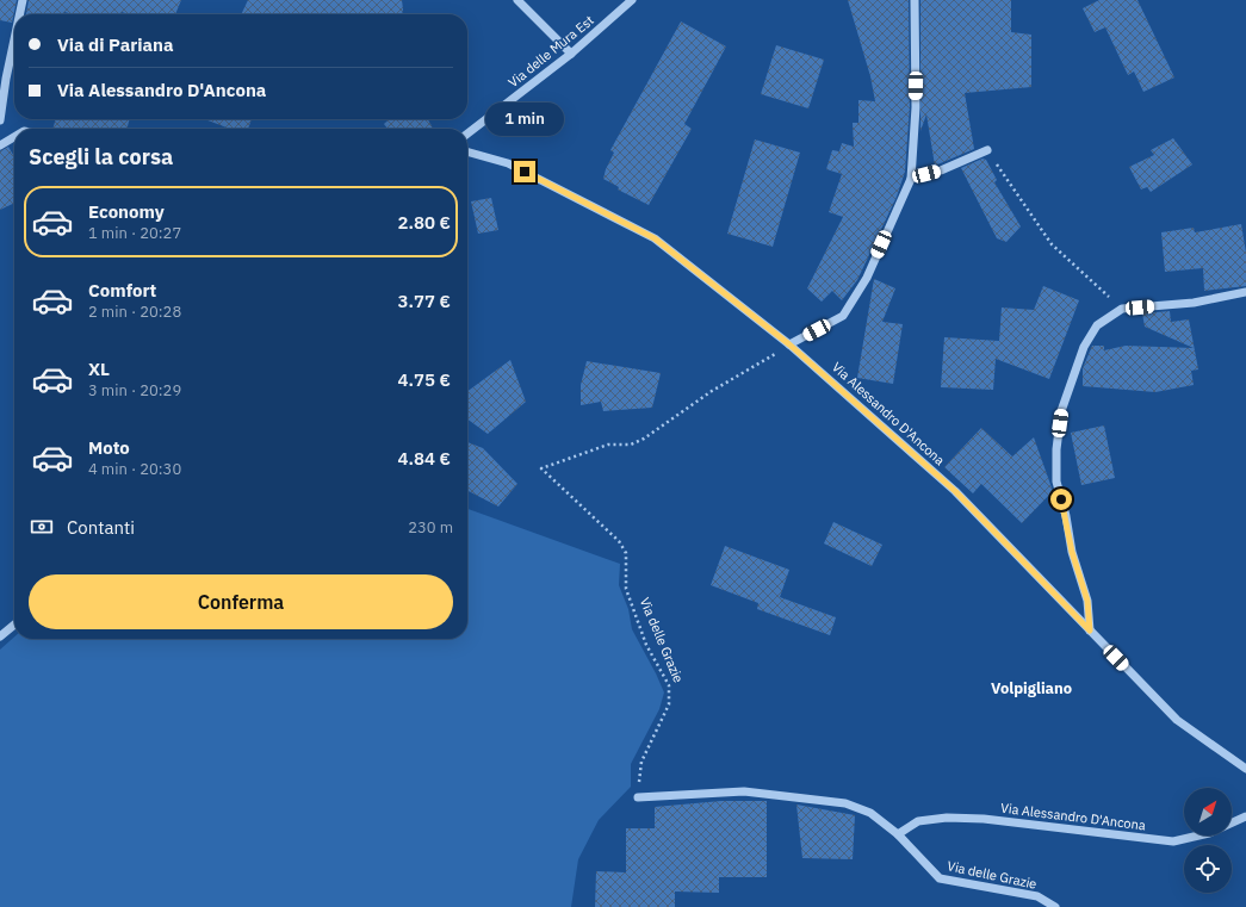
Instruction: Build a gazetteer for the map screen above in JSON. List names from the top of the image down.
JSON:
{
  "streets": {
    "street": ["Via delle Mura Est", "Via Alessandro D'Ancona", "Via delle Grazie"]
  },
  "crossings": [
    ["Via Alessandro D'Ancona", "Via delle Grazie"]
  ],
  "districts": ["Volpigliano"],
  "north": "top right",
  "page": {
    "banner": ["Via di Pariana", "Via Alessandro D'Ancona"],
    "bubble": "1 min",
    "heading": "Scegli la corsa",
    "list": [
      {
        "name": "Economy",
        "note": "1 min · 20:27",
        "value": "2.80 €"
      },
      {
        "name": "Comfort",
        "note": "2 min · 20:28",
        "value": "3.77 €"
      },
      {
        "name": "XL",
        "note": "3 min · 20:29",
        "value": "4.75 €"
      },
      {
        "name": "Moto",
        "note": "4 min · 20:30",
        "value": "4.84 €"
      }
    ],
    "pay": ["Contanti", "230 m"],
    "buttons": "Conferma"
  }
}
